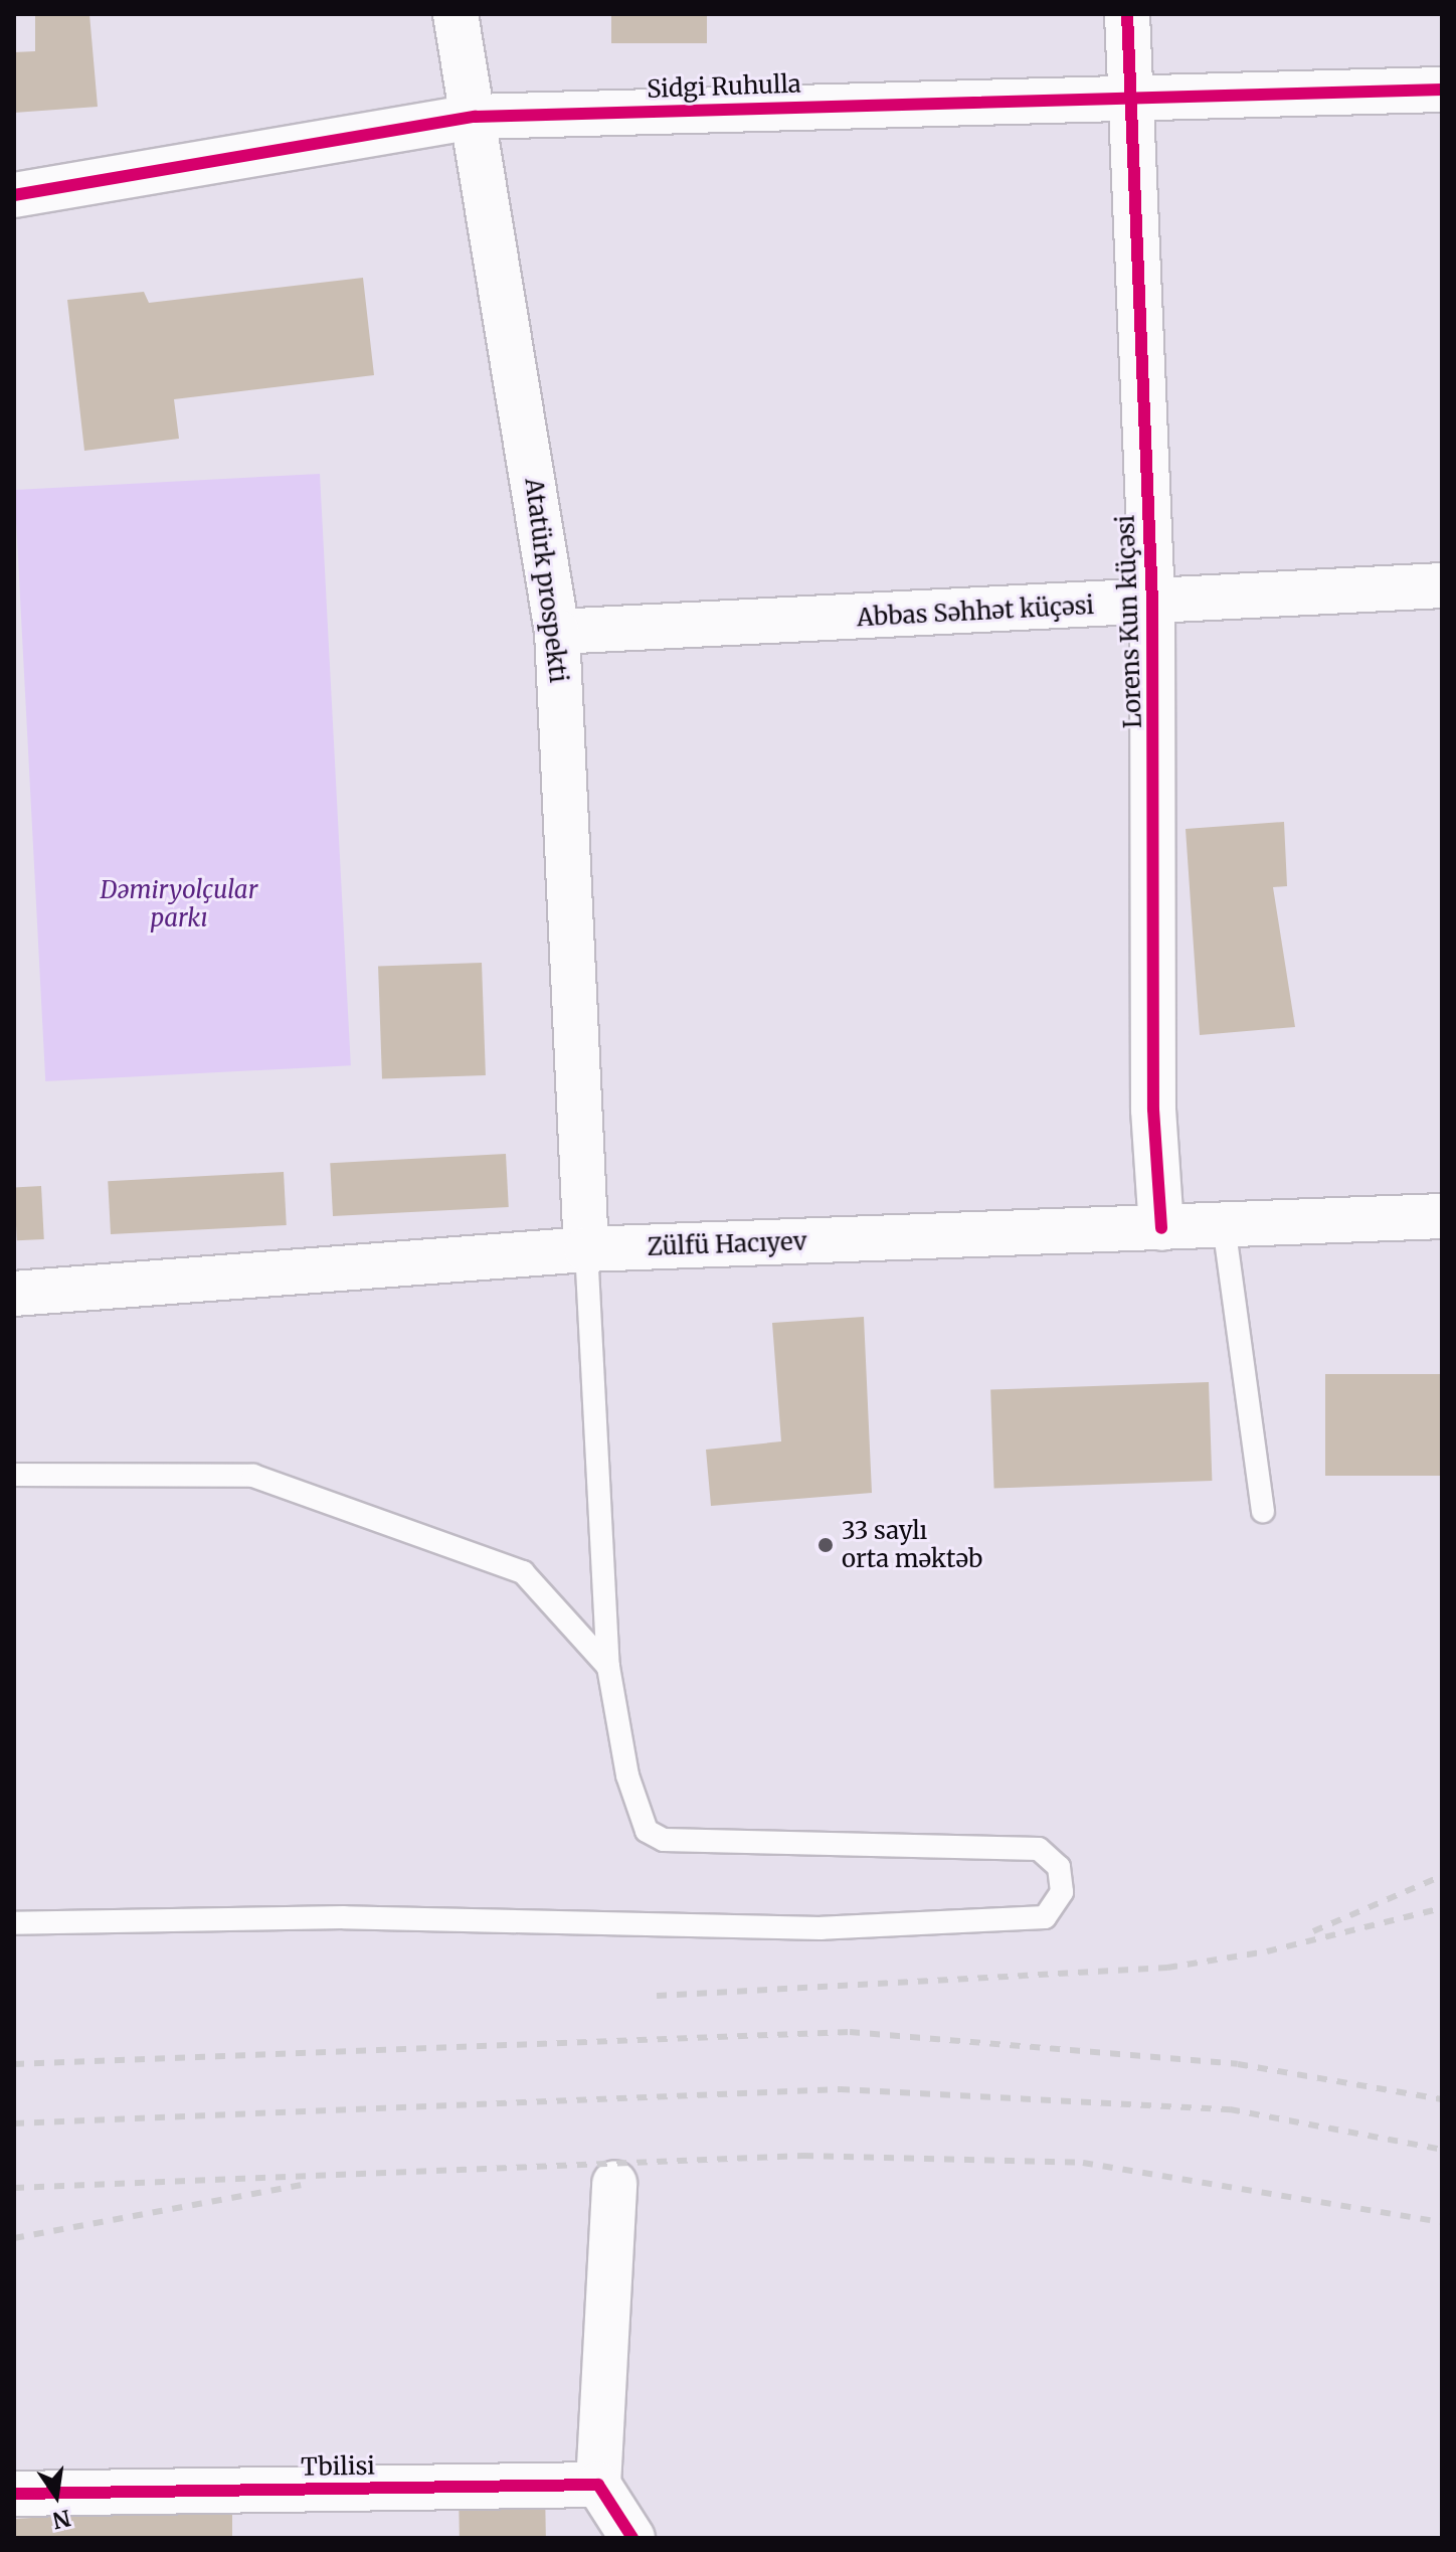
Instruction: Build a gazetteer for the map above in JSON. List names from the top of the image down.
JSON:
{
  "streets": {
    "street": [
      "Sidgi Ruhulla",
      "Atatürk prospekti",
      "Abbas Səhhət küçəsi",
      "Lorens Kun küçəsi",
      "Zülfü Hacıyev",
      "Tbilisi"
    ]
  },
  "crossings": [
    ["Sidgi Ruhulla", "Atatürk prospekti"],
    ["Sidgi Ruhulla", "Lorens Kun küçəsi"],
    ["Atatürk prospekti", "Abbas Səhhət küçəsi"],
    ["Atatürk prospekti", "Zülfü Hacıyev"],
    ["Abbas Səhhət küçəsi", "Lorens Kun küçəsi"],
    ["Lorens Kun küçəsi", "Zülfü Hacıyev"]
  ],
  "parks": ["Dəmiryolçular parkı"],
  "places": ["33 saylı orta məktəb"],
  "north": "bottom"
}
